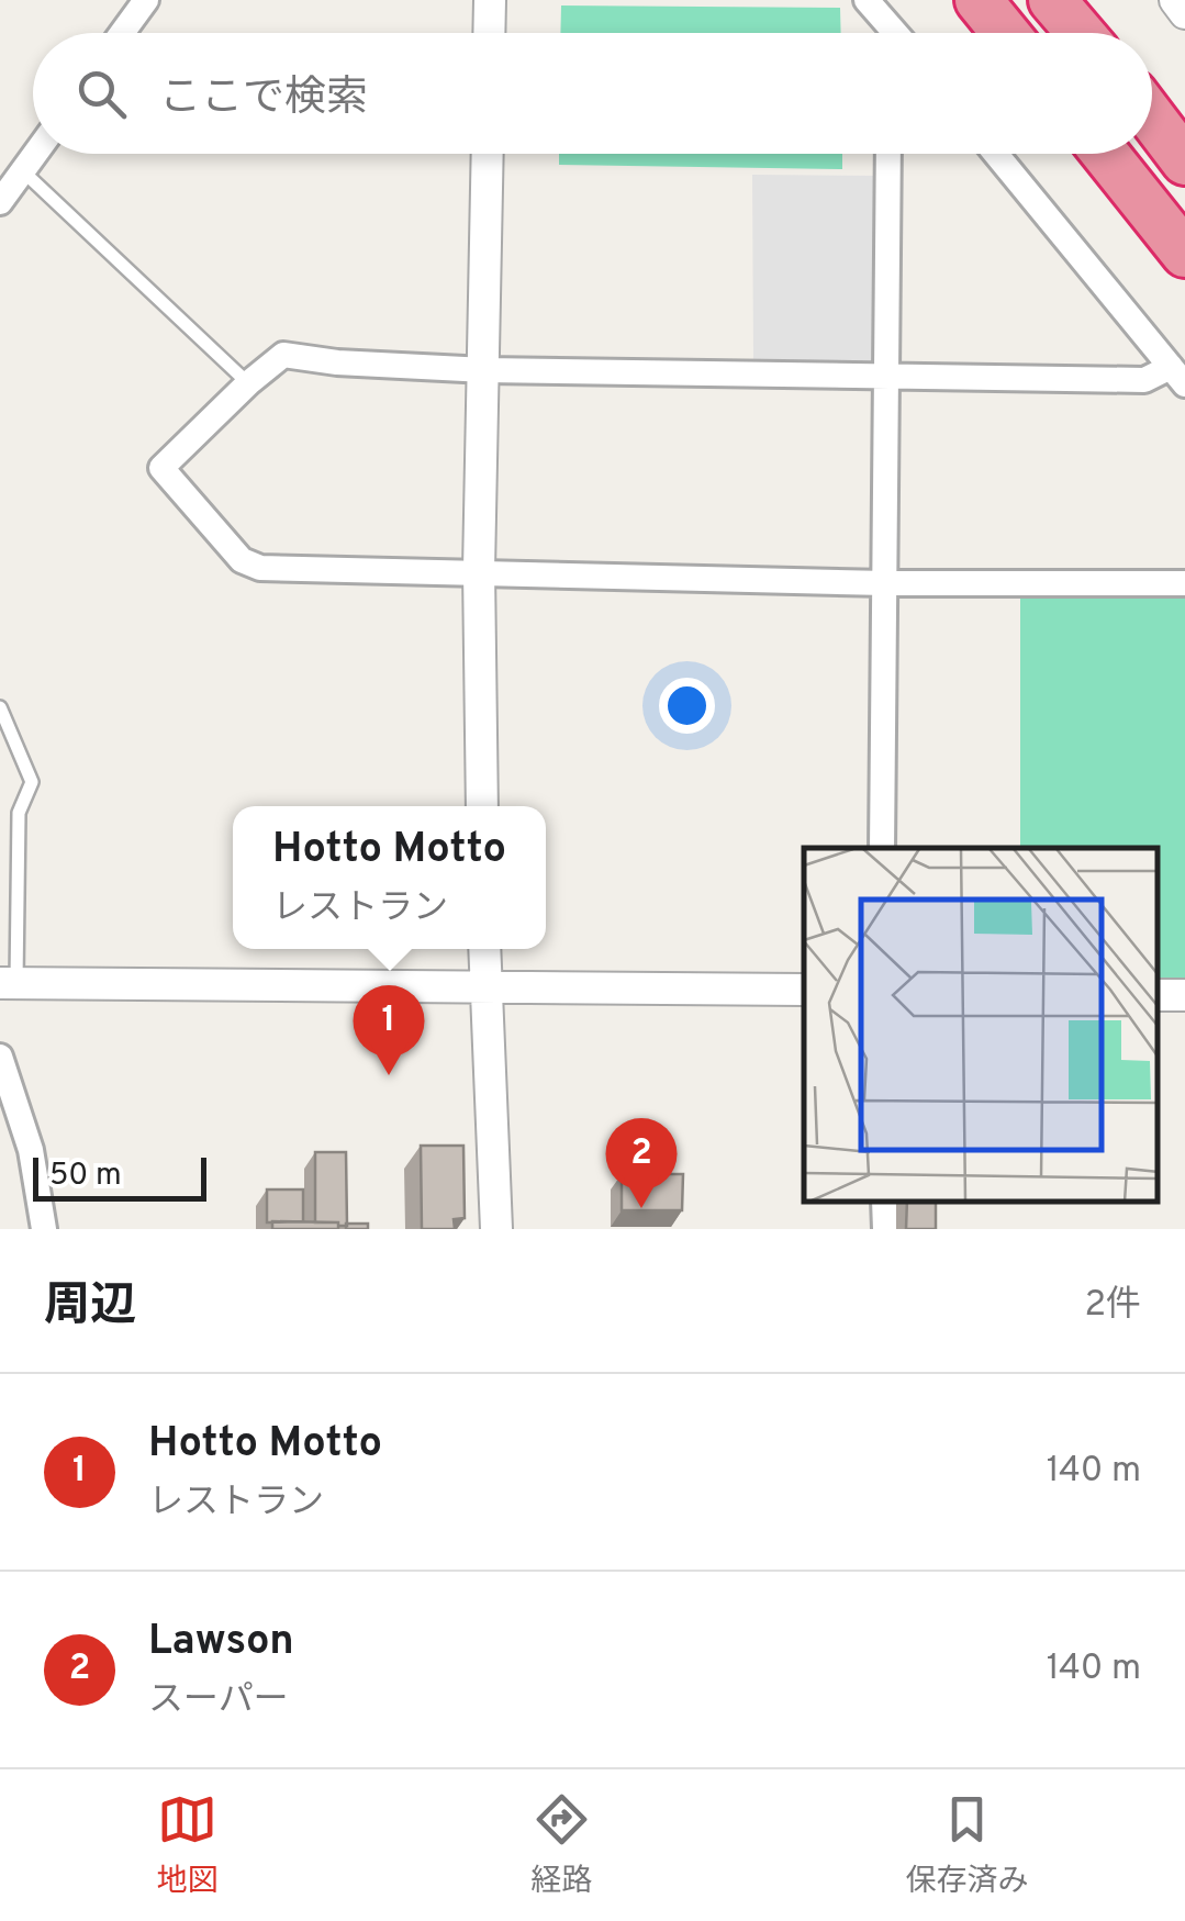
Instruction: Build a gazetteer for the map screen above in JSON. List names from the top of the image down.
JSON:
{
  "scale_bar": "50 m",
  "page": {
    "search": "ここで検索",
    "popup": ["Hotto Motto", "レストラン"],
    "pins": ["1", "2"],
    "scale": "50 m",
    "heading": ["周辺", "2件"],
    "list": [
      {
        "mark": "1",
        "name": "Hotto Motto",
        "note": "レストラン",
        "value": "140 m"
      },
      {
        "mark": "2",
        "name": "Lawson",
        "note": "スーパー",
        "value": "140 m"
      }
    ],
    "nav": ["地図", "経路", "保存済み"]
  }
}
